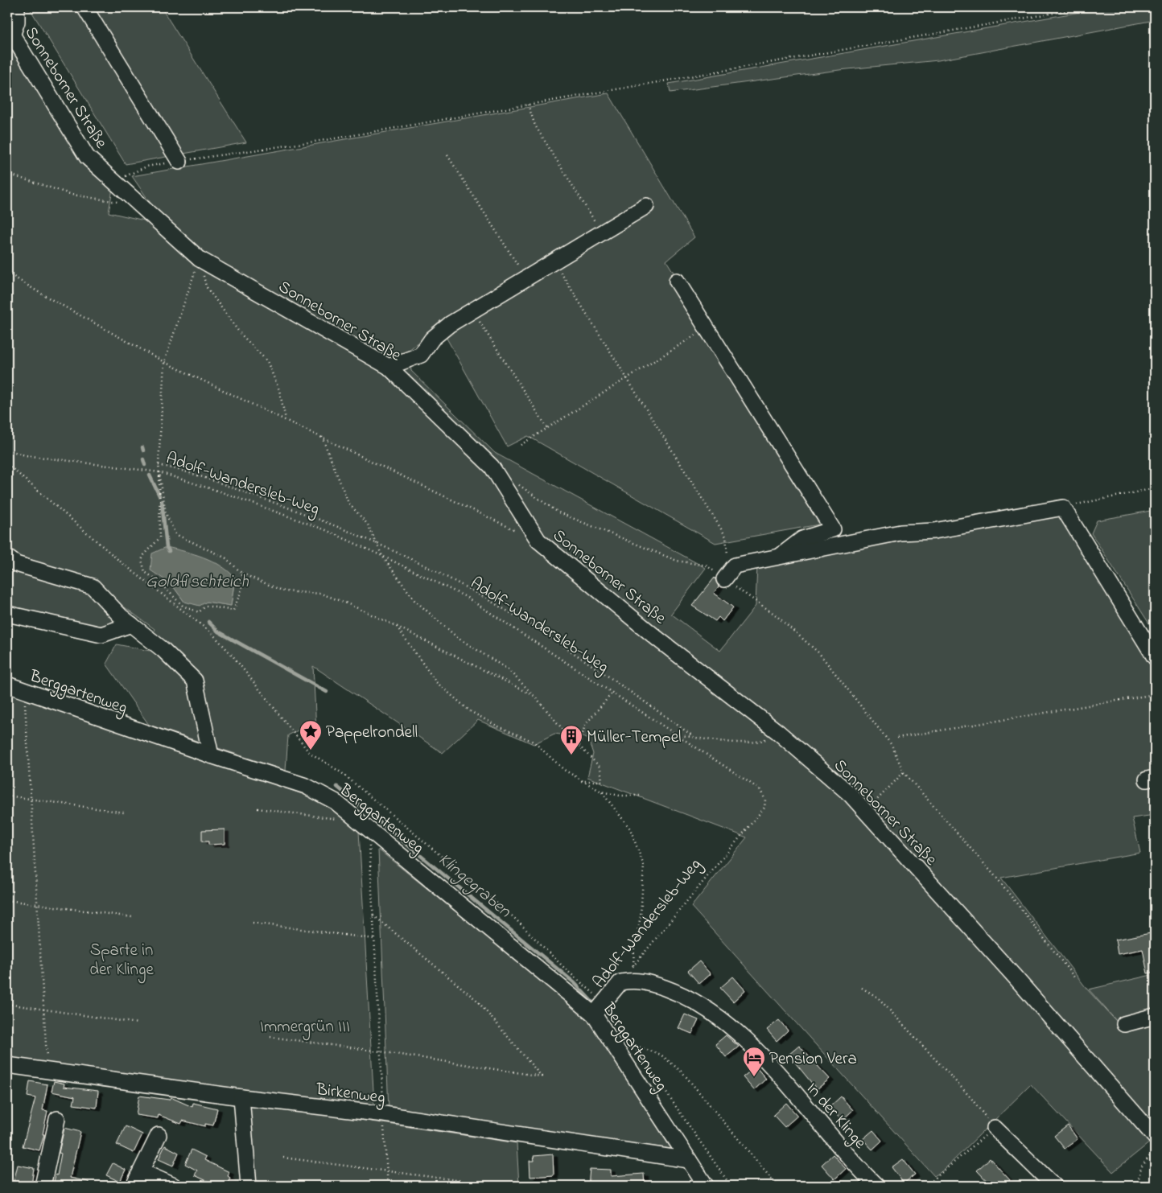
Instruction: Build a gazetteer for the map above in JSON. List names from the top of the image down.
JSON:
{
  "streets": {
    "street": [
      "Sonneborner Straße",
      "Adolf-Wandersleb-Weg",
      "Berggartenweg",
      "Birkenweg",
      "In der Klinge"
    ]
  },
  "crossings": [
    ["Adolf-Wandersleb-Weg", "Berggartenweg"],
    ["Adolf-Wandersleb-Weg", "In der Klinge"],
    ["Berggartenweg", "Birkenweg"]
  ],
  "water": ["Goldfischteich", "Klingegraben"],
  "parks": ["Sparte in der Klinge", "Immergrün III"],
  "places": {
    "place": ["Pappelrondell"],
    "building": ["Müller-Tempel"],
    "hotel": ["Pension Vera"]
  }
}
